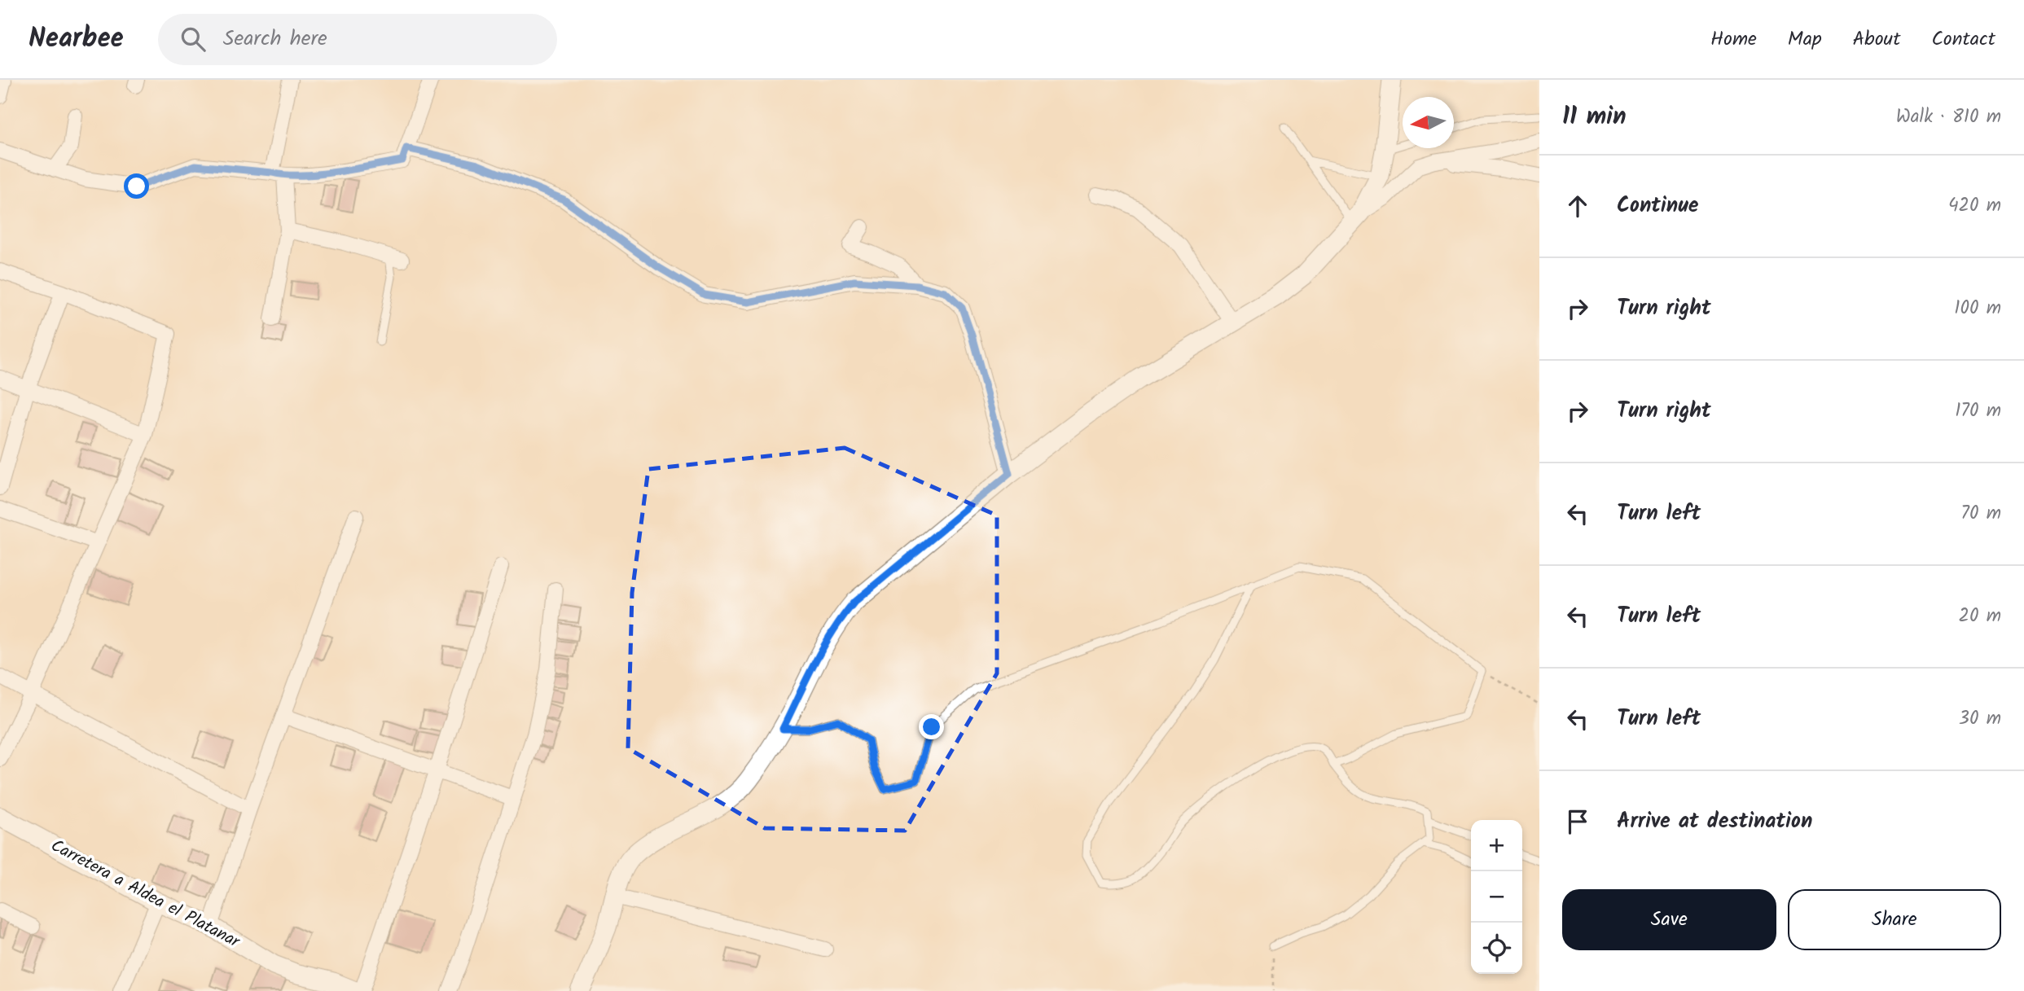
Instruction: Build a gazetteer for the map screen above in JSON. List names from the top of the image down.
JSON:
{
  "streets": {
    "street": ["Carretera a Aldea el Platanar"]
  },
  "north": "left",
  "page": {
    "header": "Nearbee",
    "search": "Search here",
    "nav": [
      "Home",
      "Map",
      "About",
      "Contact"
    ],
    "heading": ["11 min", "Walk · 810 m"],
    "list": [
      ["Continue", "420 m"],
      ["Turn right", "100 m"],
      ["Turn right", "170 m"],
      ["Turn left", "70 m"],
      ["Turn left", "20 m"],
      ["Turn left", "30 m"],
      "Arrive at destination"
    ],
    "map_buttons": ["+", "−"],
    "buttons": ["Save", "Share"]
  }
}
